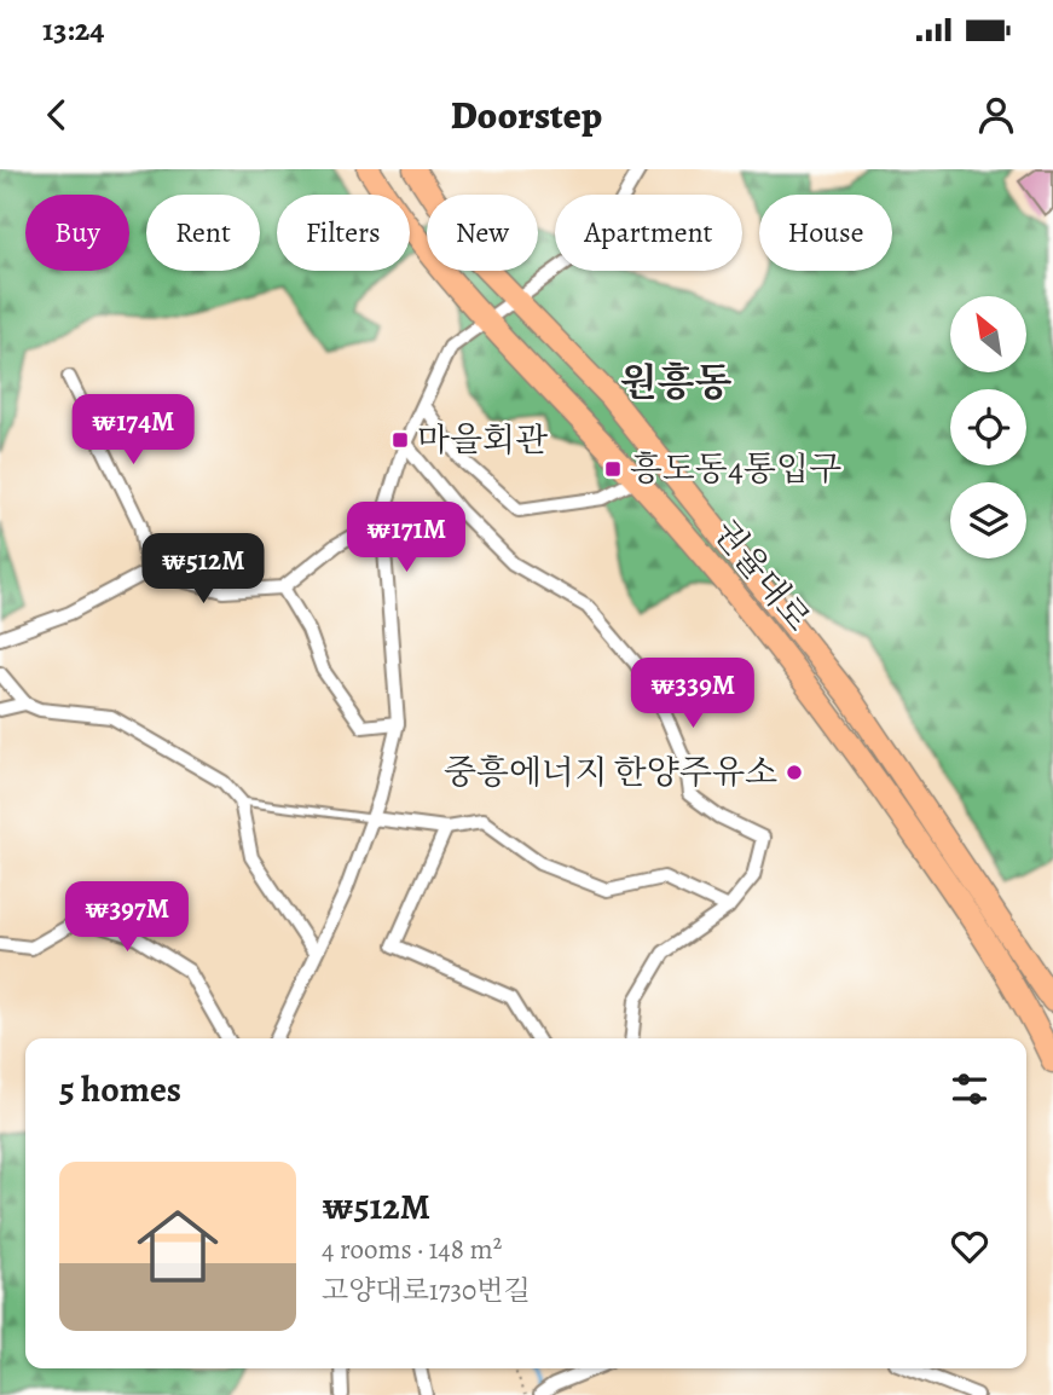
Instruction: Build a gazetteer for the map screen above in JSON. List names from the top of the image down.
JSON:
{
  "streets": {
    "main road": ["권율대로"]
  },
  "districts": ["원흥동"],
  "places": {
    "transit": ["마을회관", "흥도동4통입구"],
    "other": ["중흥에너지 한양주유소"]
  },
  "north": "top left",
  "page": {
    "status": "13:24",
    "header": "Doorstep",
    "chip": [
      "Buy",
      "Rent",
      "Filters",
      "New",
      "Apartment",
      "House"
    ],
    "price": [
      "₩174M",
      "₩171M",
      "₩512M",
      "₩339M",
      "₩397M"
    ],
    "heading": "5 homes",
    "list": [
      {
        "name": "₩512M",
        "note": "4 rooms · 148 m² · 고양대로1730번길"
      }
    ]
  }
}
